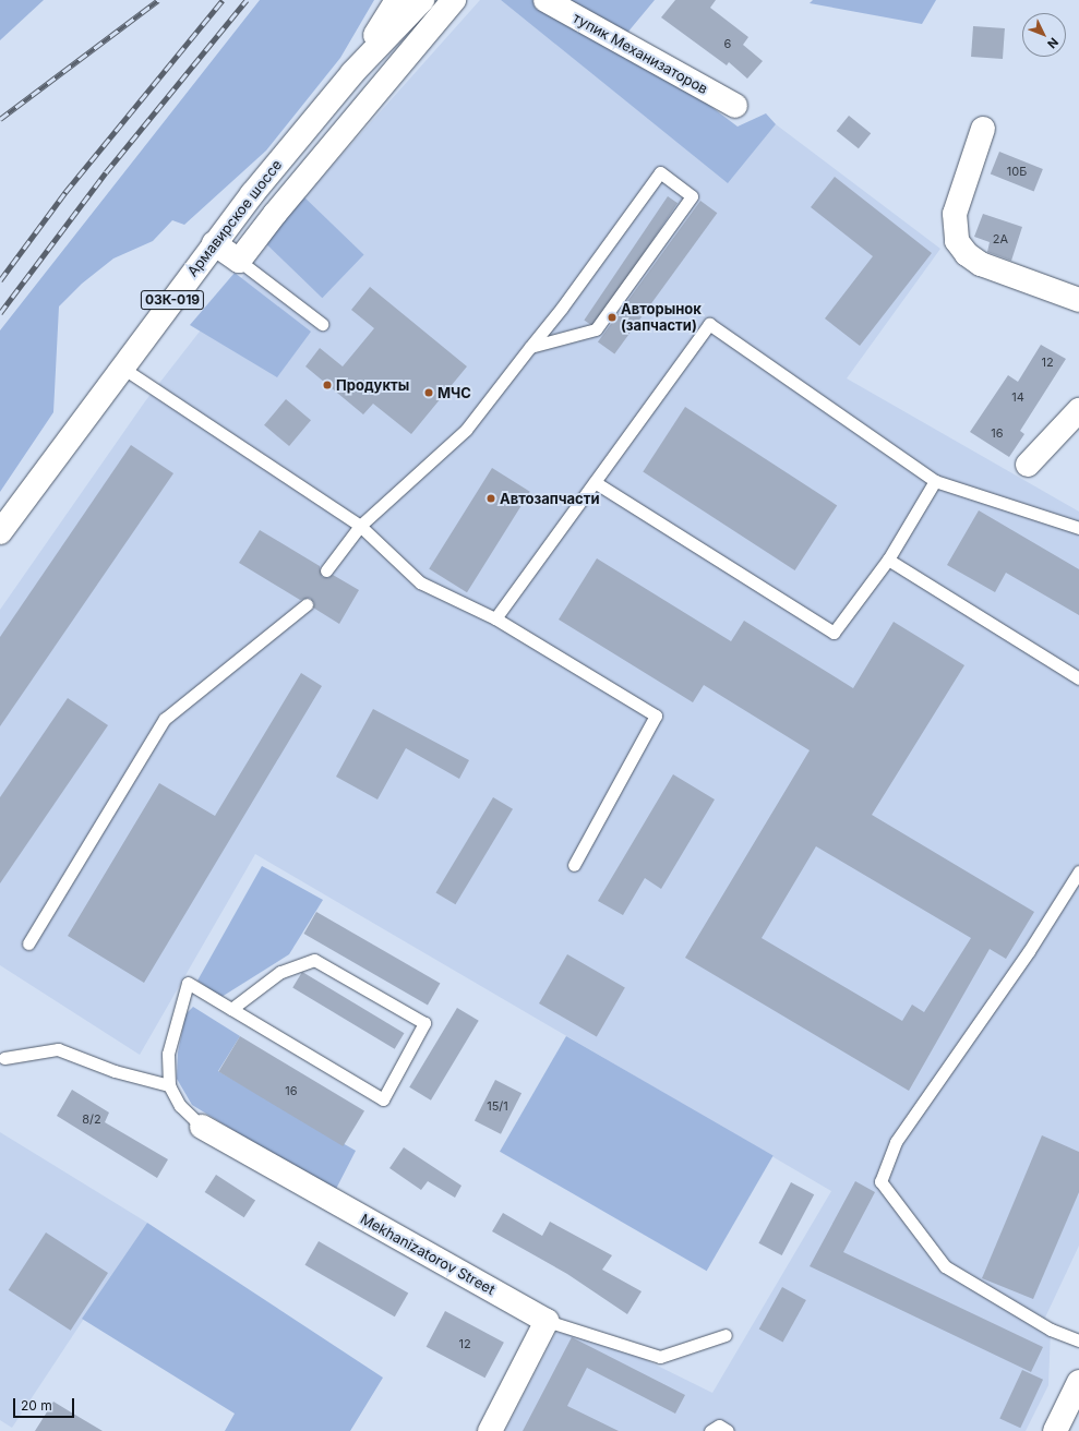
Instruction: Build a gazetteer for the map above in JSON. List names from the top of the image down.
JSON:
{
  "streets": {
    "street": [
      "тупик Механизаторов",
      "Армавирское шоссе",
      "03К-019",
      "Mekhanizatorov Street"
    ]
  },
  "places": [
    "Авторынок (запчасти)",
    "Продукты",
    "МЧС",
    "Автозапчасти"
  ],
  "house_numbers": [
    "6",
    "10Б",
    "2А",
    "12",
    "14",
    "16",
    "16",
    "15/1",
    "8/2",
    "12"
  ],
  "scale_bar": "20 m",
  "north": "bottom right"
}
